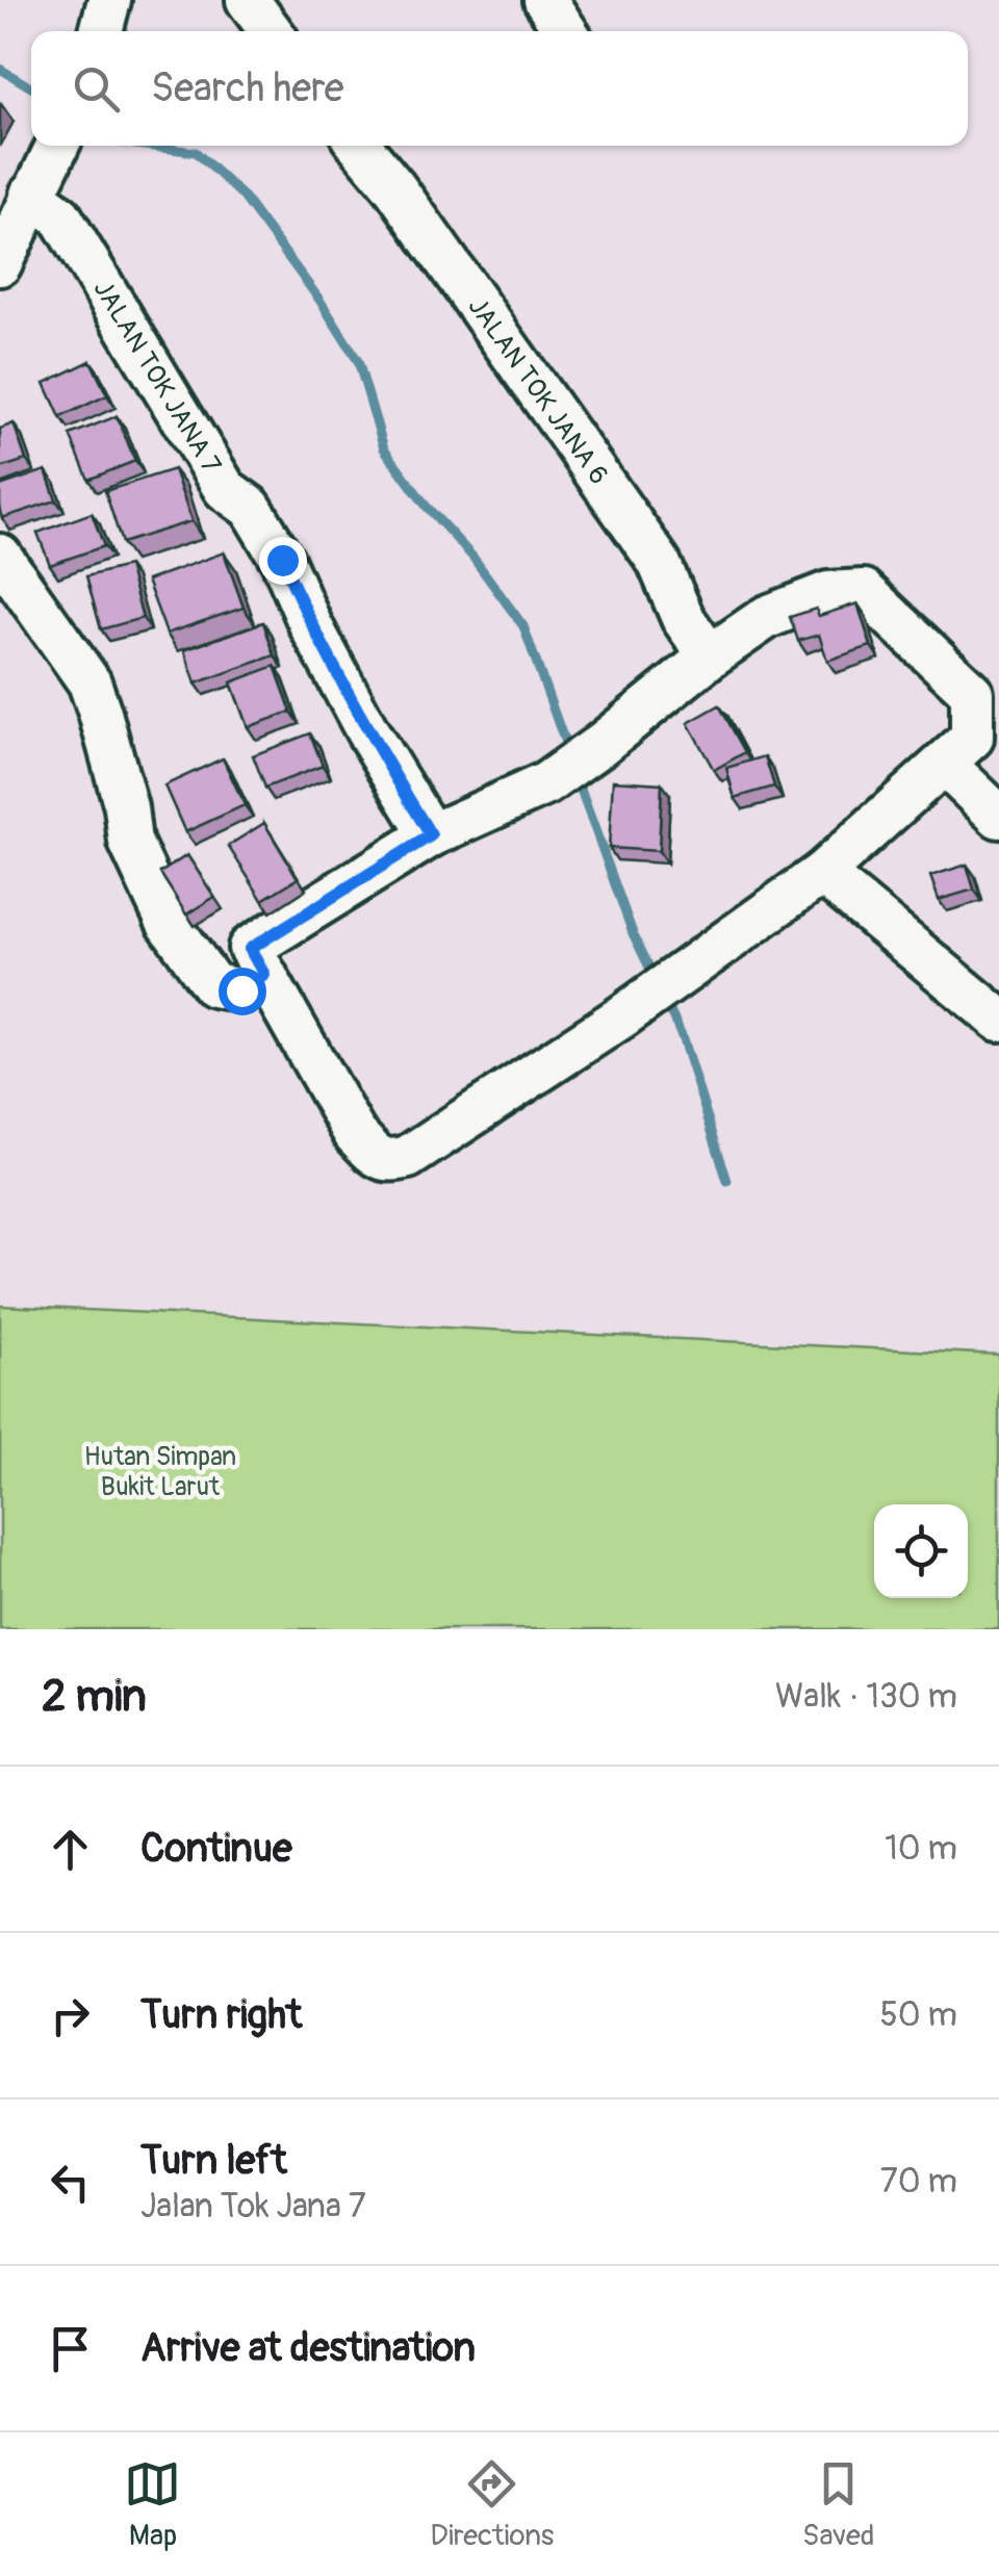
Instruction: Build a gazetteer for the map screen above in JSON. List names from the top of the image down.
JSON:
{
  "streets": {
    "street": ["JALAN TOK JANA 7", "JALAN TOK JANA 6"]
  },
  "parks": ["Hutan Simpan Bukit Larut"],
  "page": {
    "search": "Search here",
    "heading": ["2 min", "Walk · 130 m"],
    "list": [
      ["Continue", "10 m"],
      ["Turn right", "50 m"],
      ["Turn left", "Jalan Tok Jana 7", "70 m"],
      "Arrive at destination"
    ],
    "nav": ["Map", "Directions", "Saved"]
  }
}
